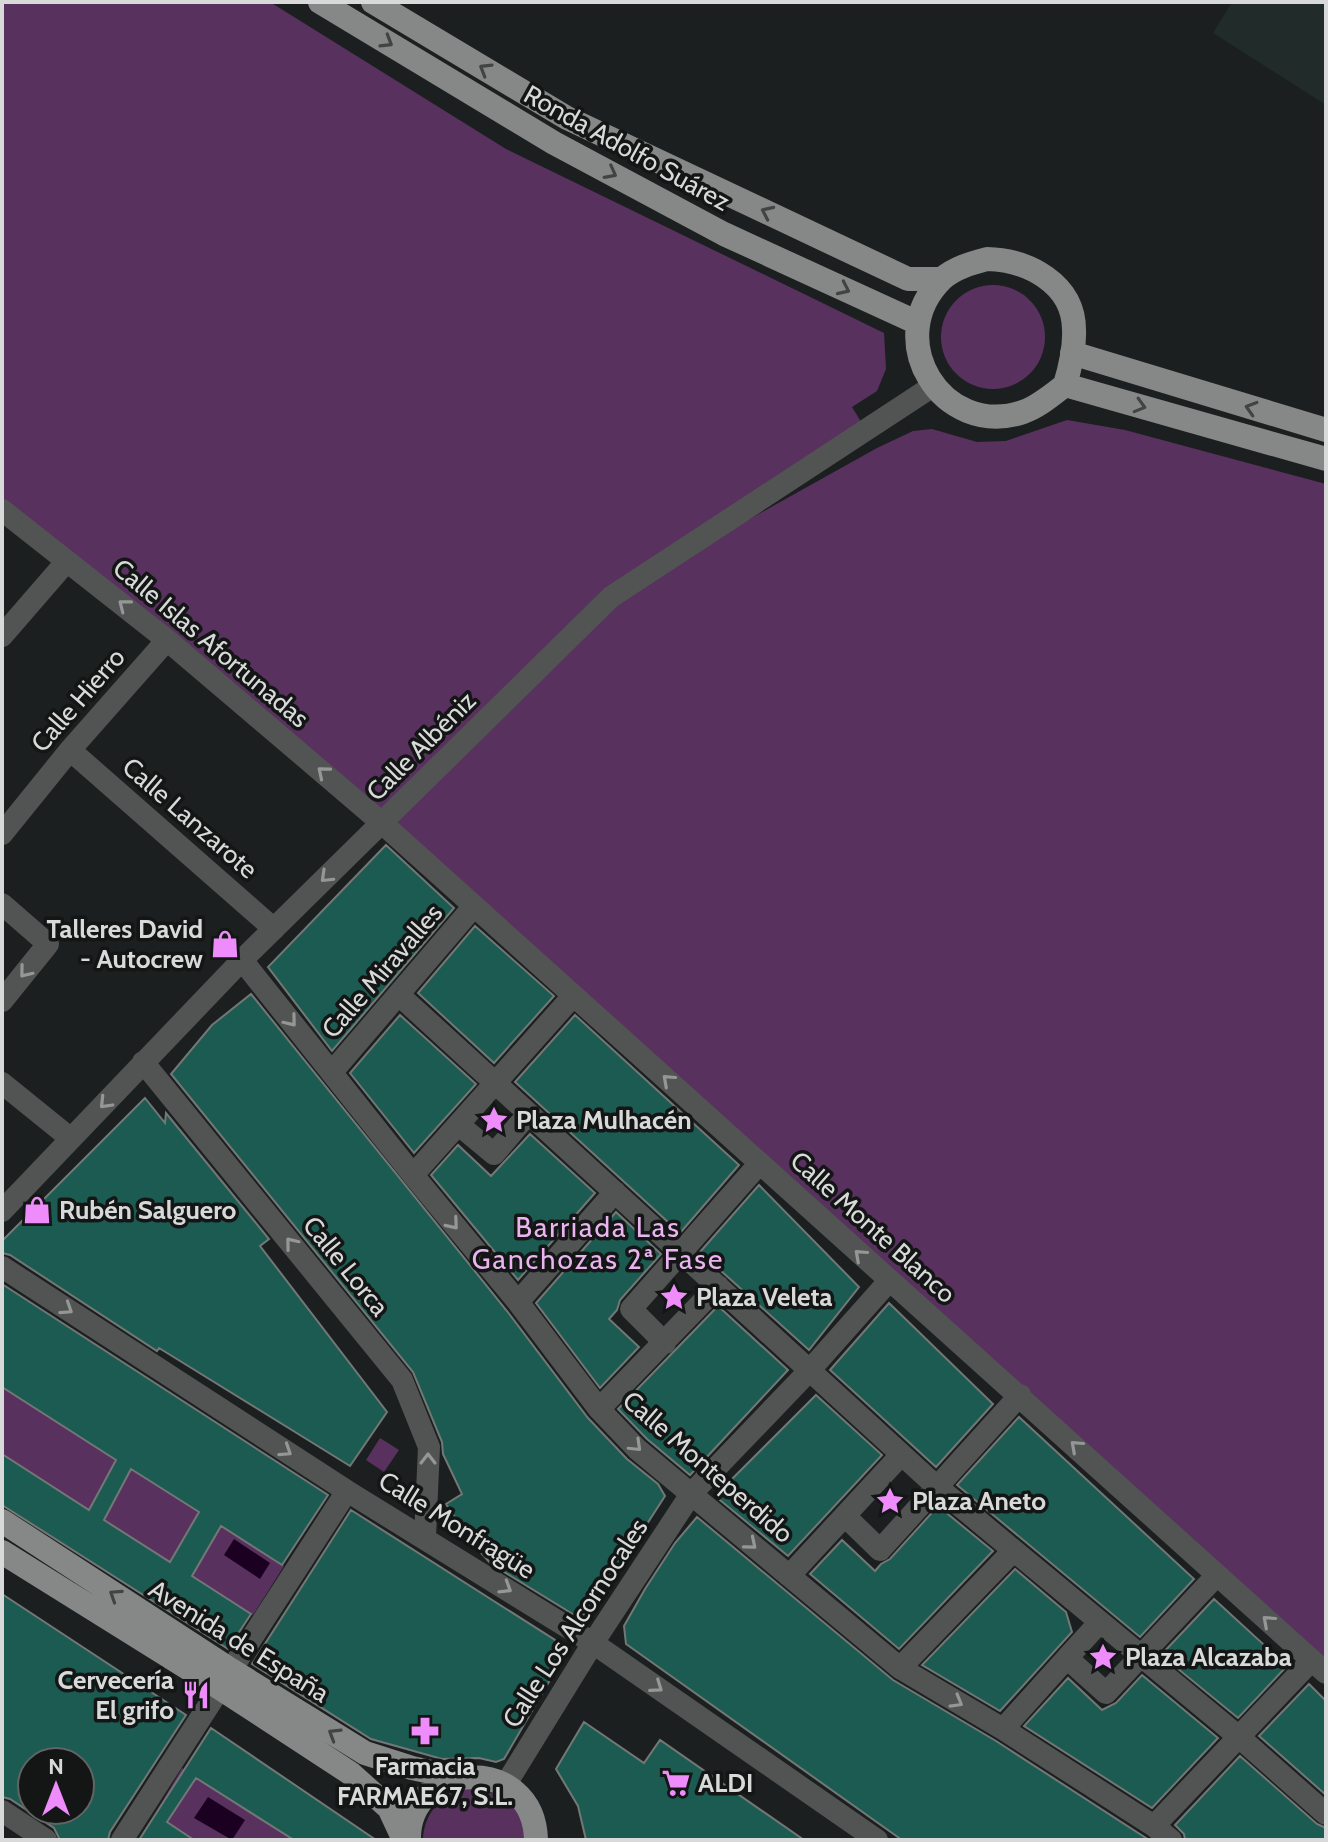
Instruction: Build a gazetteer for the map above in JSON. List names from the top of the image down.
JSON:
{
  "streets": {
    "main road": ["Ronda Adolfo Suárez", "Avenida de España"],
    "street": [
      "Calle Islas Afortunadas",
      "Calle Hierro",
      "Calle Albéniz",
      "Calle Lanzarote",
      "Calle Miravalles",
      "Calle Monte Blanco",
      "Calle Lorca",
      "Calle Monteperdido",
      "Calle Monfragüe",
      "Calle Los Alcornocales"
    ]
  },
  "crossings": [
    ["Ronda Adolfo Suárez", "Calle Albéniz"],
    ["Calle Islas Afortunadas", "Calle Hierro"],
    ["Calle Islas Afortunadas", "Calle Albéniz"],
    ["Calle Islas Afortunadas", "Calle Monte Blanco"],
    ["Calle Hierro", "Calle Lanzarote"],
    ["Calle Albéniz", "Calle Lanzarote"],
    ["Calle Albéniz", "Calle Monte Blanco"],
    ["Calle Albéniz", "Calle Lorca"],
    ["Calle Albéniz", "Calle Monteperdido"],
    ["Calle Miravalles", "Calle Monte Blanco"],
    ["Calle Miravalles", "Calle Monteperdido"],
    ["Calle Monte Blanco", "Calle Los Alcornocales"],
    ["Calle Lorca", "Calle Monfragüe"],
    ["Calle Monteperdido", "Calle Los Alcornocales"],
    ["Calle Monfragüe", "Calle Los Alcornocales"],
    ["Calle Los Alcornocales", "Avenida de España"]
  ],
  "one_way": ["Calle Islas Afortunadas", "Calle Lorca", "Calle Monfragüe"],
  "districts": ["Barriada Las Ganchozas 2ª Fase"],
  "places": {
    "shop": ["Talleres David - Autocrew", "Rubén Salguero"],
    "place": [
      "Plaza Mulhacén",
      "Plaza Veleta",
      "Plaza Aneto",
      "Plaza Alcazaba"
    ],
    "restaurant": ["Cervecería El grifo"],
    "pharmacy": ["Farmacia FARMAE67, S.L."],
    "supermarket": ["ALDI"]
  },
  "north": "top"
}
